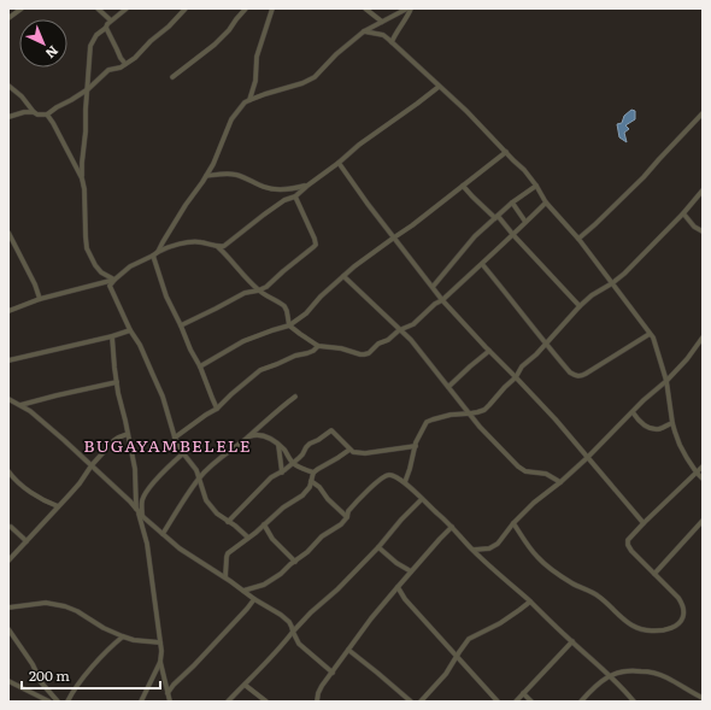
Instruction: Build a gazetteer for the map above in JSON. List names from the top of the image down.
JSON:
{
  "districts": ["BUGAYAMBELELE"],
  "scale_bar": "200 m",
  "north": "bottom right"
}
